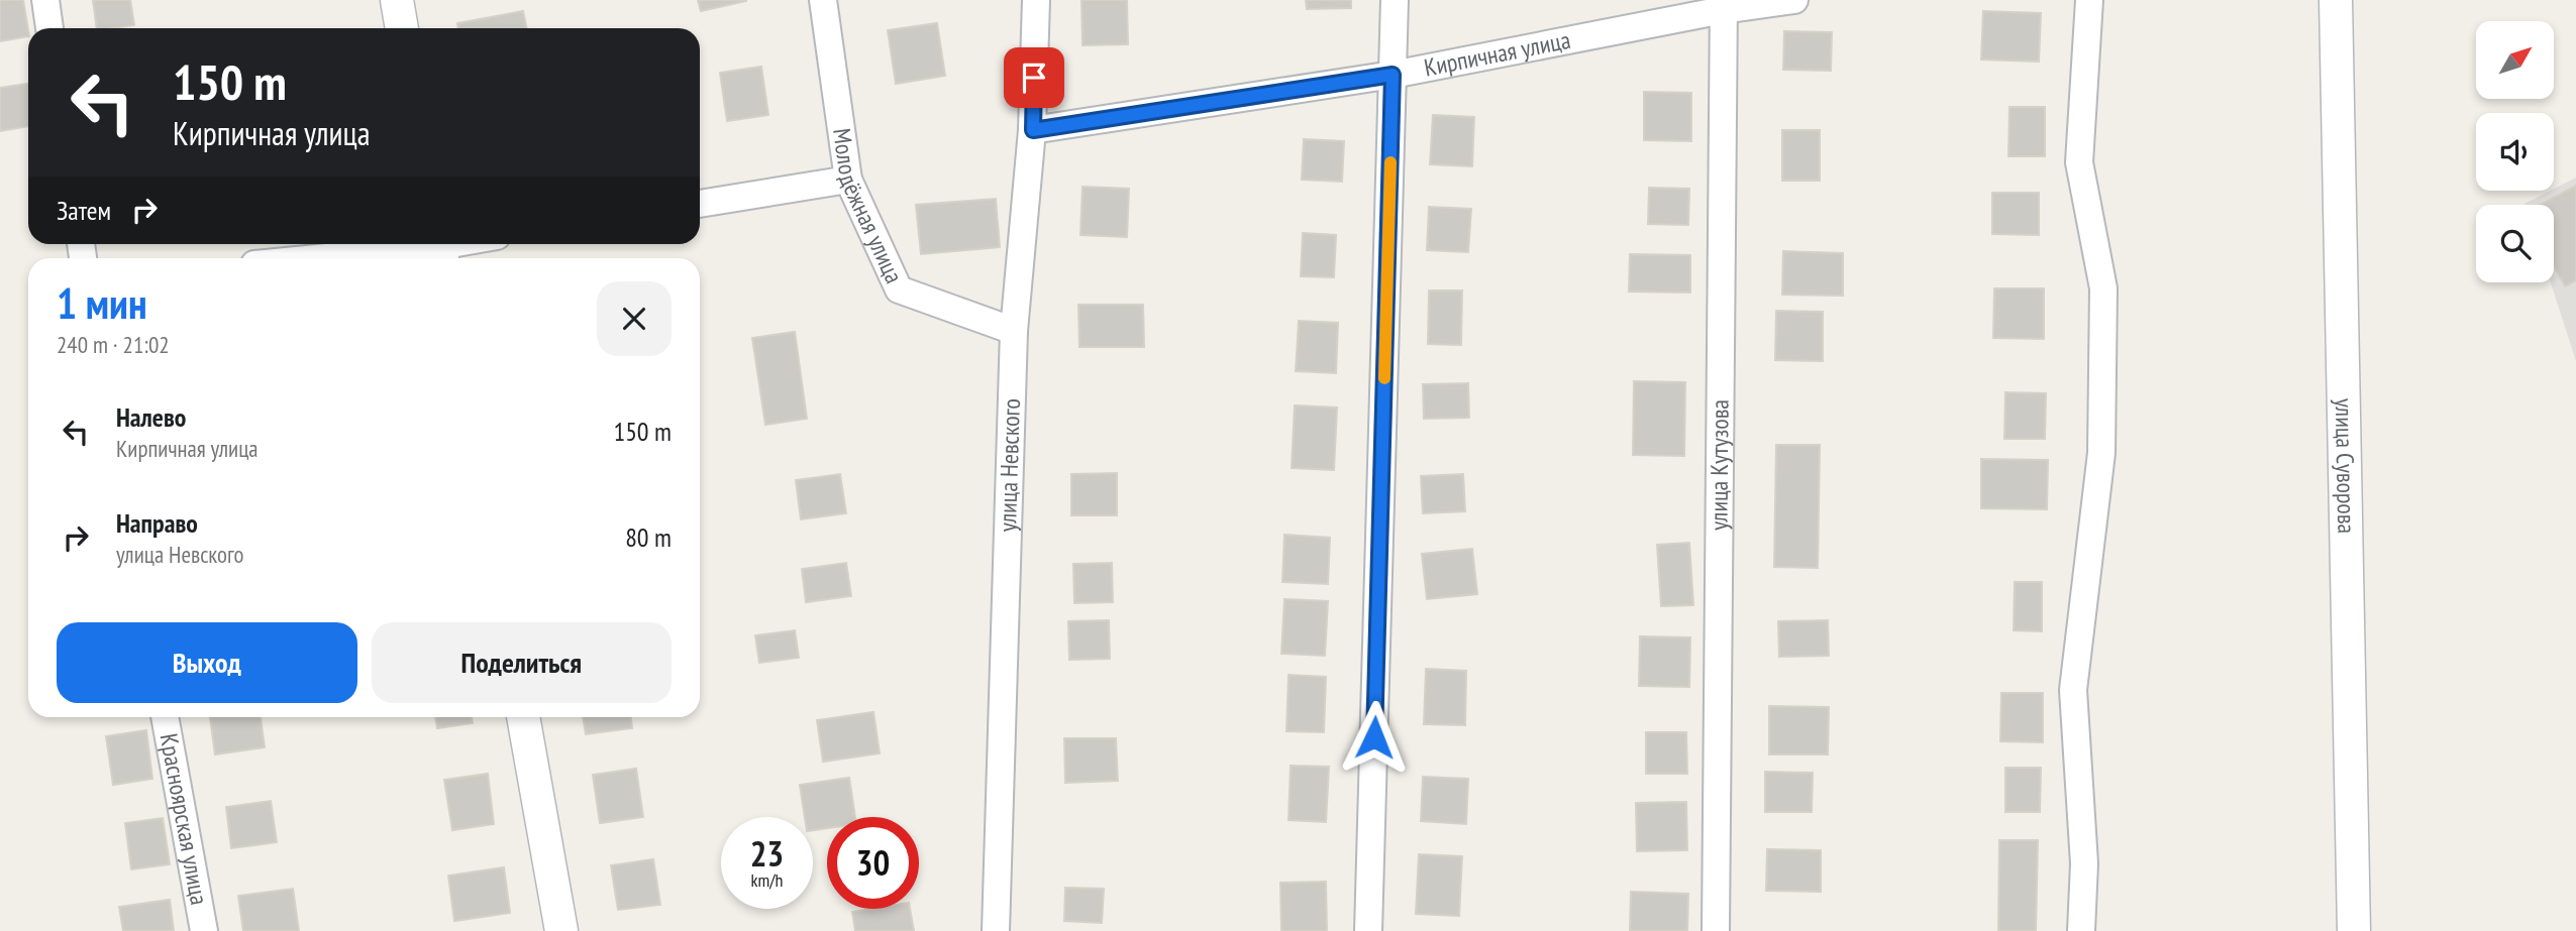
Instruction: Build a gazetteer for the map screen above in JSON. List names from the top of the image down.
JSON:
{
  "streets": {
    "street": [
      "Кирпичная улица",
      "Молодёжная улица",
      "улица Невского",
      "улица Кутузова",
      "улица Суворова",
      "Красноярская улица"
    ]
  },
  "crossings": [
    ["Кирпичная улица", "улица Невского"],
    ["Кирпичная улица", "улица Кутузова"],
    ["Молодёжная улица", "улица Невского"]
  ],
  "north": "top right",
  "page": {
    "turn": ["150 m", "Кирпичная улица"],
    "then": "Затем",
    "heading": ["1 мин", "240 m · 21:02"],
    "list": [
      {
        "name": "Налево",
        "note": "Кирпичная улица",
        "value": "150 m"
      },
      {
        "name": "Направо",
        "note": "улица Невского",
        "value": "80 m"
      }
    ],
    "buttons": ["Выход", "Поделиться"],
    "speed": "23 km/h",
    "limit": "30"
  }
}
